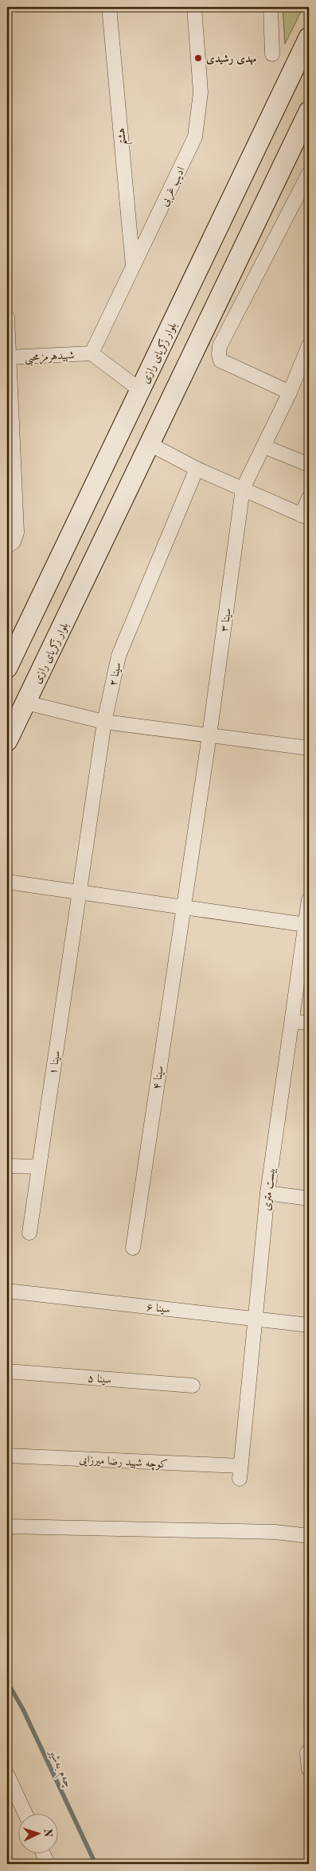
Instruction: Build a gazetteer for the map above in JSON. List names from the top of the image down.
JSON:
{
  "streets": {
    "main road": ["بلوار زکریای رازی"],
    "street": [
      "هشتم",
      "ادیب غربی",
      "شهیدهرمزمحبی",
      "سینا ۳",
      "سینا ۲",
      "۱ سینا",
      "سینا ۴",
      "بیست متری",
      "سینا ۶",
      "سینا ۵",
      "کوچه شهید رضا میرزایی"
    ]
  },
  "crossings": [
    ["هشتم", "ادیب غربی"],
    ["ادیب غربی", "شهیدهرمزمحبی"],
    ["سینا ۳", "سینا ۴"],
    ["سینا ۲", "۱ سینا"],
    ["بیست متری", "سینا ۶"],
    ["بیست متری", "کوچه شهید رضا میرزایی"]
  ],
  "water": ["چەم بەشیر"],
  "places": ["مهدی رشیدی"],
  "north": "right"
}
